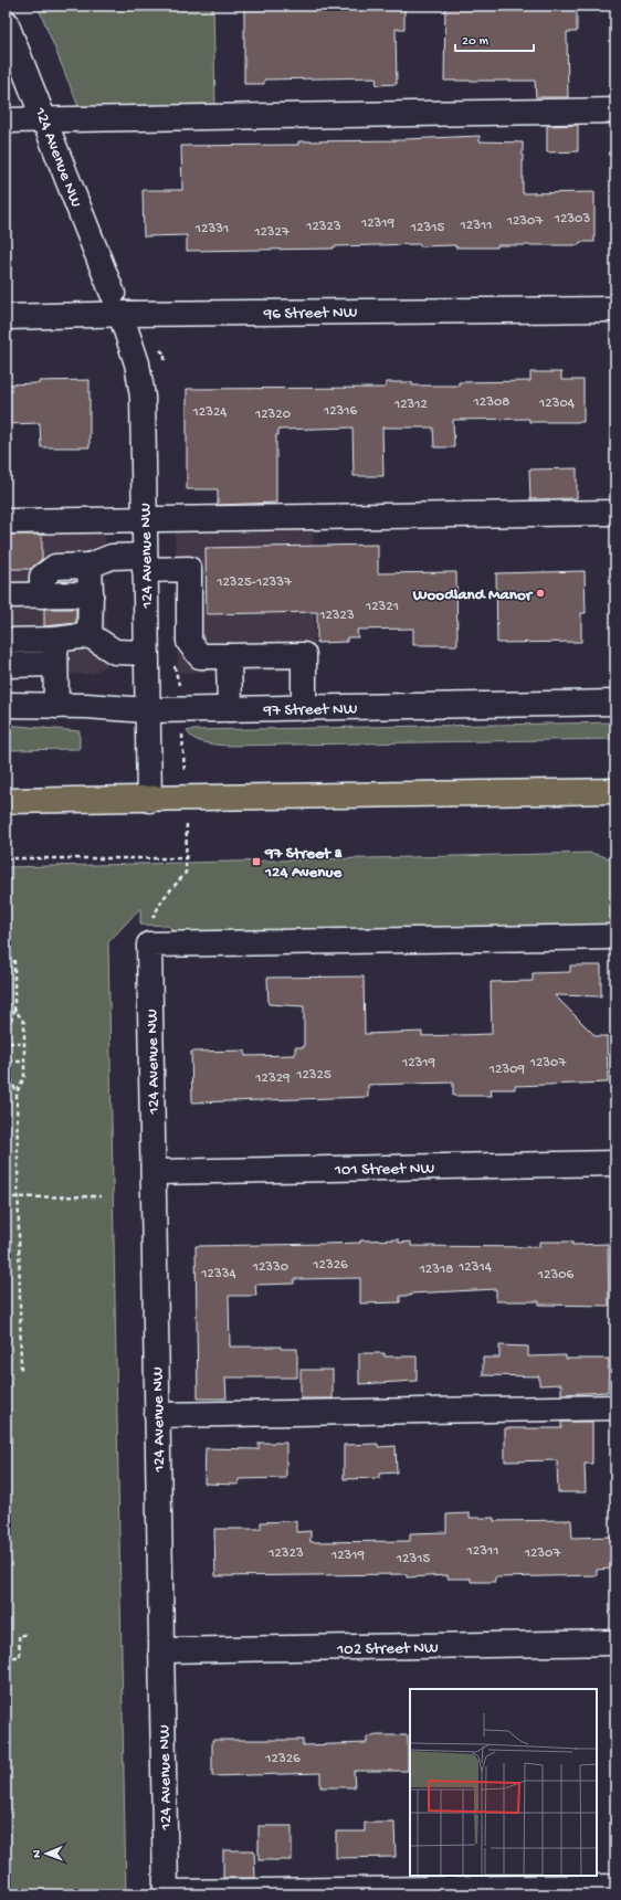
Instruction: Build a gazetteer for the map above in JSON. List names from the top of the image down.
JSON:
{
  "streets": {
    "street": [
      "124 Avenue NW",
      "96 Street NW",
      "97 Street NW",
      "101 Street NW",
      "102 Street NW"
    ]
  },
  "crossings": [
    ["124 Avenue NW", "96 Street NW"],
    ["124 Avenue NW", "97 Street NW"],
    ["124 Avenue NW", "101 Street NW"],
    ["124 Avenue NW", "102 Street NW"]
  ],
  "places": {
    "other": ["Woodland Manor"],
    "transit": ["97 Street & 124 Avenue"]
  },
  "house_numbers": [
    "12303",
    "12307",
    "12319",
    "12311",
    "12323",
    "12315",
    "12331",
    "12327",
    "12308",
    "12304",
    "12312",
    "12316",
    "12324",
    "12320",
    "12325-12337",
    "12321",
    "12323",
    "12319",
    "12307",
    "12309",
    "12325",
    "12329",
    "12326",
    "12330",
    "12314",
    "12318",
    "12334",
    "12306",
    "12311",
    "12323",
    "12307",
    "12319",
    "12315",
    "12326"
  ],
  "scale_bar": "20 m",
  "north": "left"
}
